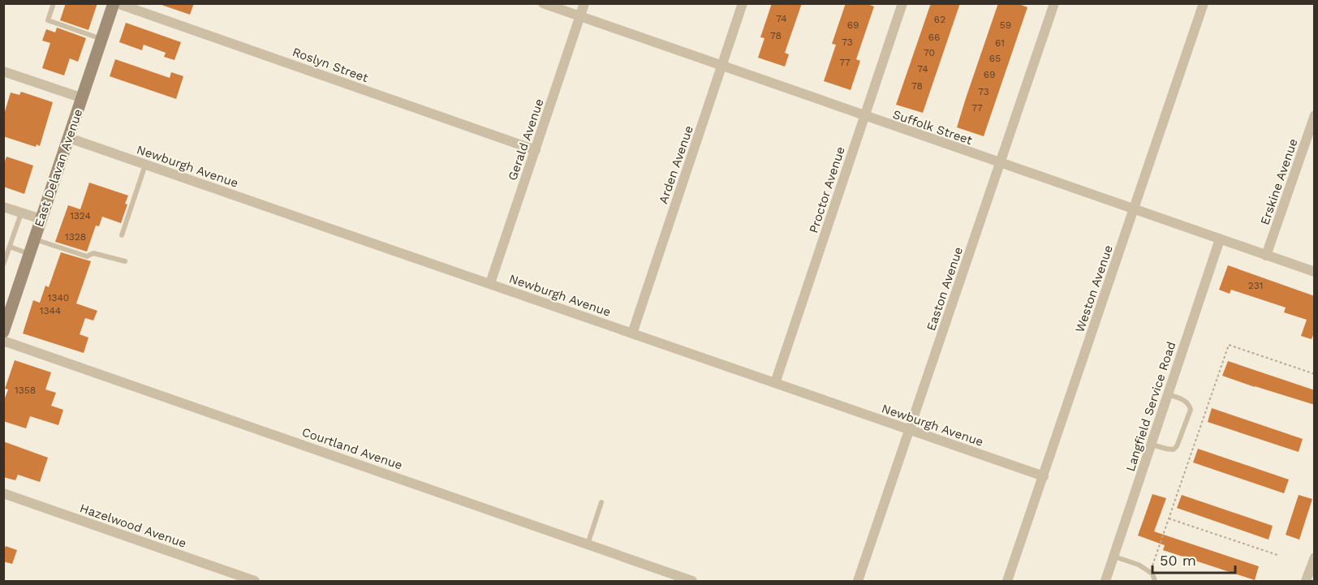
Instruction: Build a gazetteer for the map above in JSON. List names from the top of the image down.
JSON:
{
  "streets": {
    "street": [
      "Roslyn Street",
      "Suffolk Street",
      "Gerald Avenue",
      "Arden Avenue",
      "Newburgh Avenue",
      "East Delavan Avenue",
      "Erskine Avenue",
      "Proctor Avenue",
      "Easton Avenue",
      "Weston Avenue",
      "Langfield Service Road",
      "Courtland Avenue",
      "Hazelwood Avenue"
    ]
  },
  "crossings": [
    ["Roslyn Street", "Gerald Avenue"],
    ["Suffolk Street", "Gerald Avenue"],
    ["Suffolk Street", "Arden Avenue"],
    ["Suffolk Street", "Erskine Avenue"],
    ["Suffolk Street", "Proctor Avenue"],
    ["Suffolk Street", "Easton Avenue"],
    ["Suffolk Street", "Weston Avenue"],
    ["Suffolk Street", "Langfield Service Road"],
    ["Gerald Avenue", "Newburgh Avenue"],
    ["Arden Avenue", "Newburgh Avenue"],
    ["Newburgh Avenue", "East Delavan Avenue"],
    ["Newburgh Avenue", "Proctor Avenue"],
    ["Newburgh Avenue", "Easton Avenue"],
    ["Newburgh Avenue", "Weston Avenue"]
  ],
  "house_numbers": [
    "74",
    "62",
    "69",
    "59",
    "78",
    "66",
    "73",
    "61",
    "70",
    "65",
    "77",
    "74",
    "69",
    "78",
    "73",
    "77",
    "1324",
    "1328",
    "231",
    "1340",
    "1344",
    "1358"
  ],
  "scale_bar": "50 m"
}
